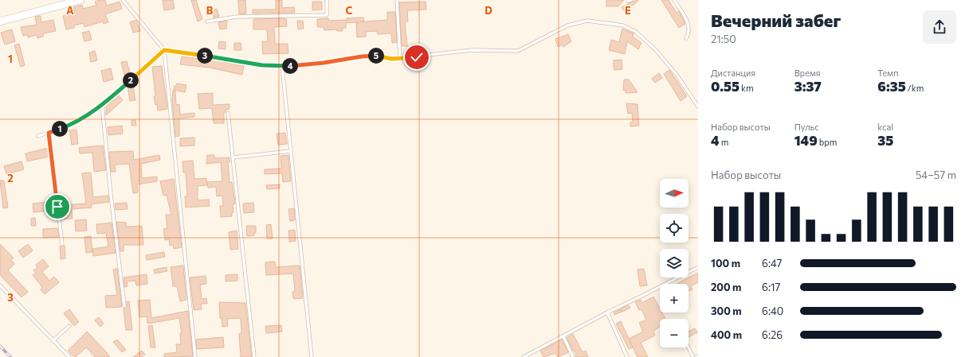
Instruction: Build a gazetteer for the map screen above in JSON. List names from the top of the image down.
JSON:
{
  "north": "right",
  "page": {
    "heading": ["Вечерний забег", "21:50"],
    "pins": [
      "3",
      "5",
      "4",
      "2",
      "1"
    ],
    "stats": [
      ["Дистанция", "0.55 km"],
      ["Время", "3:37"],
      ["Темп", "6:35 /km"],
      ["Набор высоты", "4 m"],
      ["Пульс", "149 bpm"],
      ["kcal", "35"]
    ],
    "chart": ["Набор высоты", "54–57 m"],
    "map_buttons": ["+", "−"],
    "list": [
      {
        "name": "100 m",
        "note": "6:47"
      },
      {
        "name": "200 m",
        "note": "6:17"
      },
      {
        "name": "300 m",
        "note": "6:40"
      },
      {
        "name": "400 m",
        "note": "6:26"
      }
    ]
  },
  "grid": {
    "columns": [
      "A",
      "B",
      "C",
      "D",
      "E"
    ],
    "rows": ["1", "2", "3"]
  }
}
